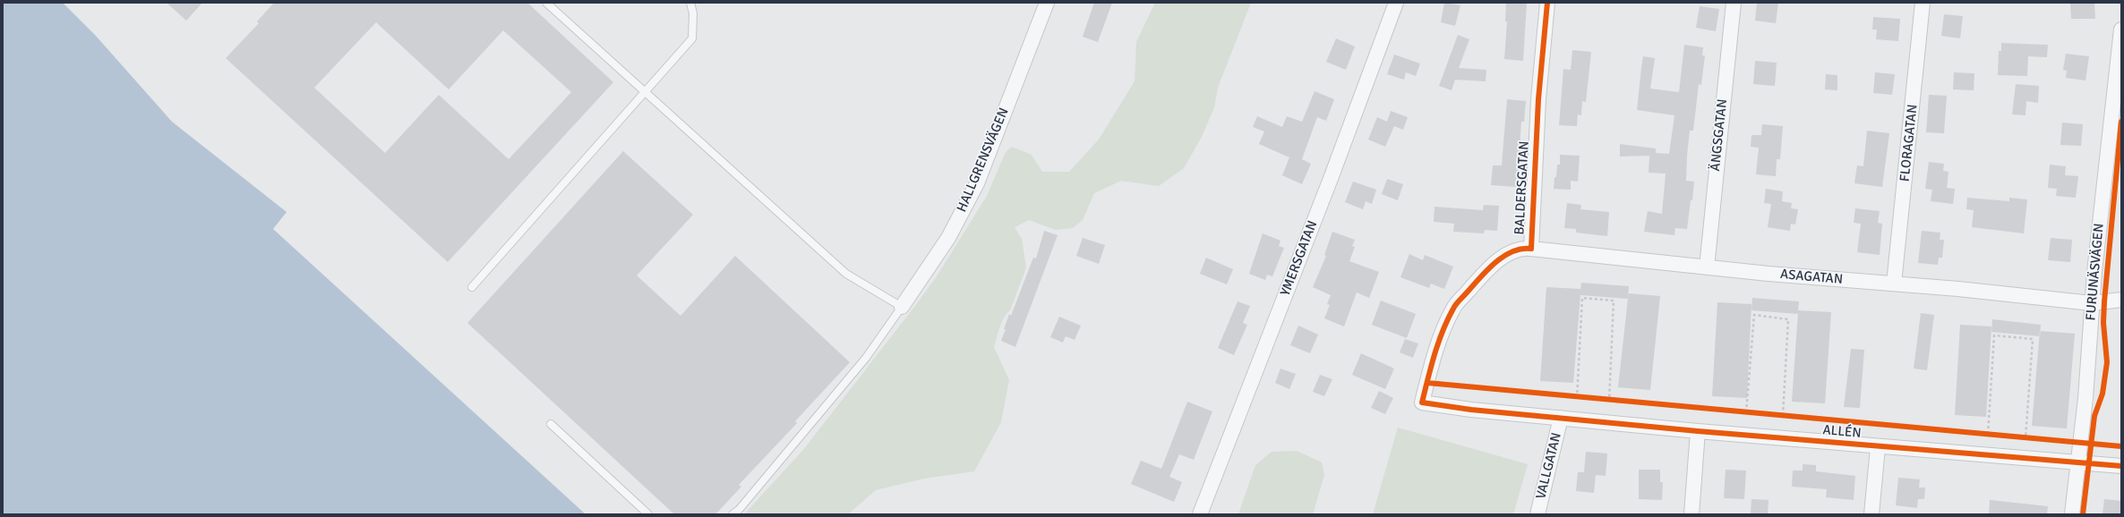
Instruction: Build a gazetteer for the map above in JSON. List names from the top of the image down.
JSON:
{
  "streets": {
    "street": [
      "ÄNGSGATAN",
      "FLORAGATAN",
      "HALLGRENSVÄGEN",
      "BALDERSGATAN",
      "YMERSGATAN",
      "FURUNÄSVÄGEN",
      "ASAGATAN",
      "ALLÉN",
      "VALLGATAN"
    ]
  },
  "crossings": [
    ["ÄNGSGATAN", "ASAGATAN"],
    ["FLORAGATAN", "ASAGATAN"],
    ["BALDERSGATAN", "ASAGATAN"],
    ["BALDERSGATAN", "ALLÉN"],
    ["BALDERSGATAN", "VALLGATAN"],
    ["FURUNÄSVÄGEN", "ASAGATAN"],
    ["FURUNÄSVÄGEN", "ALLÉN"],
    ["ALLÉN", "VALLGATAN"]
  ]
}
